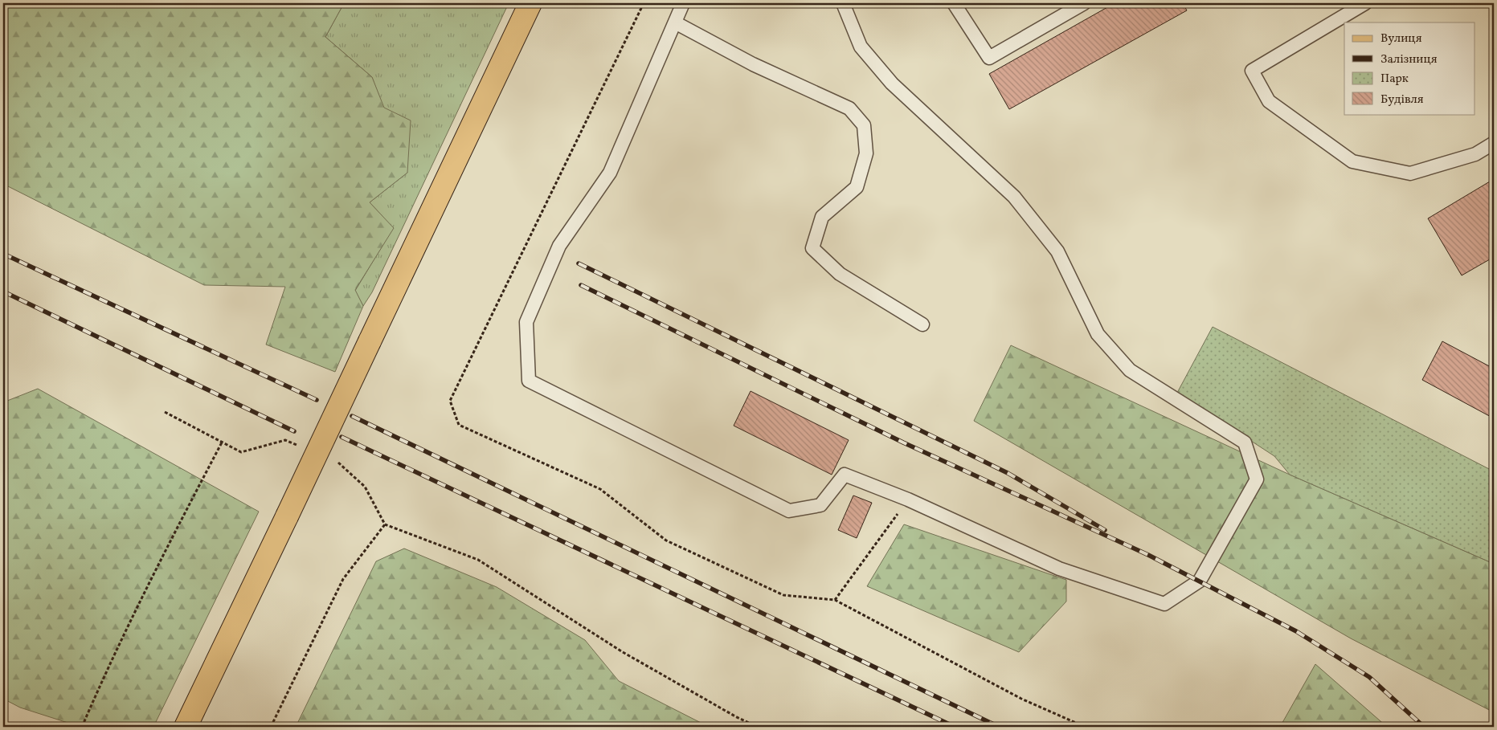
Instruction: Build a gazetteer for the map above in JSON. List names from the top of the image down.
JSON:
{
  "legend": [
    "Вулиця",
    "Залізниця",
    "Парк",
    "Будівля"
  ]
}
